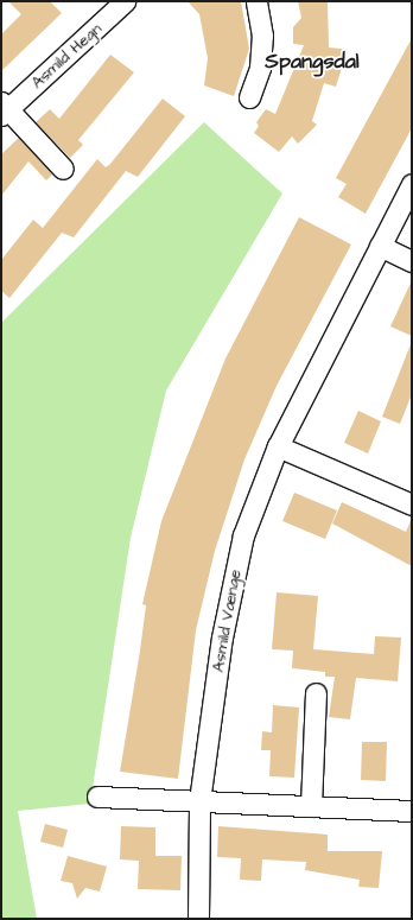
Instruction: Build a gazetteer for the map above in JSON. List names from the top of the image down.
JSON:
{
  "streets": {
    "street": ["Asmild Hegn", "Asmild Vænge"]
  },
  "districts": ["Spangsdal"]
}
